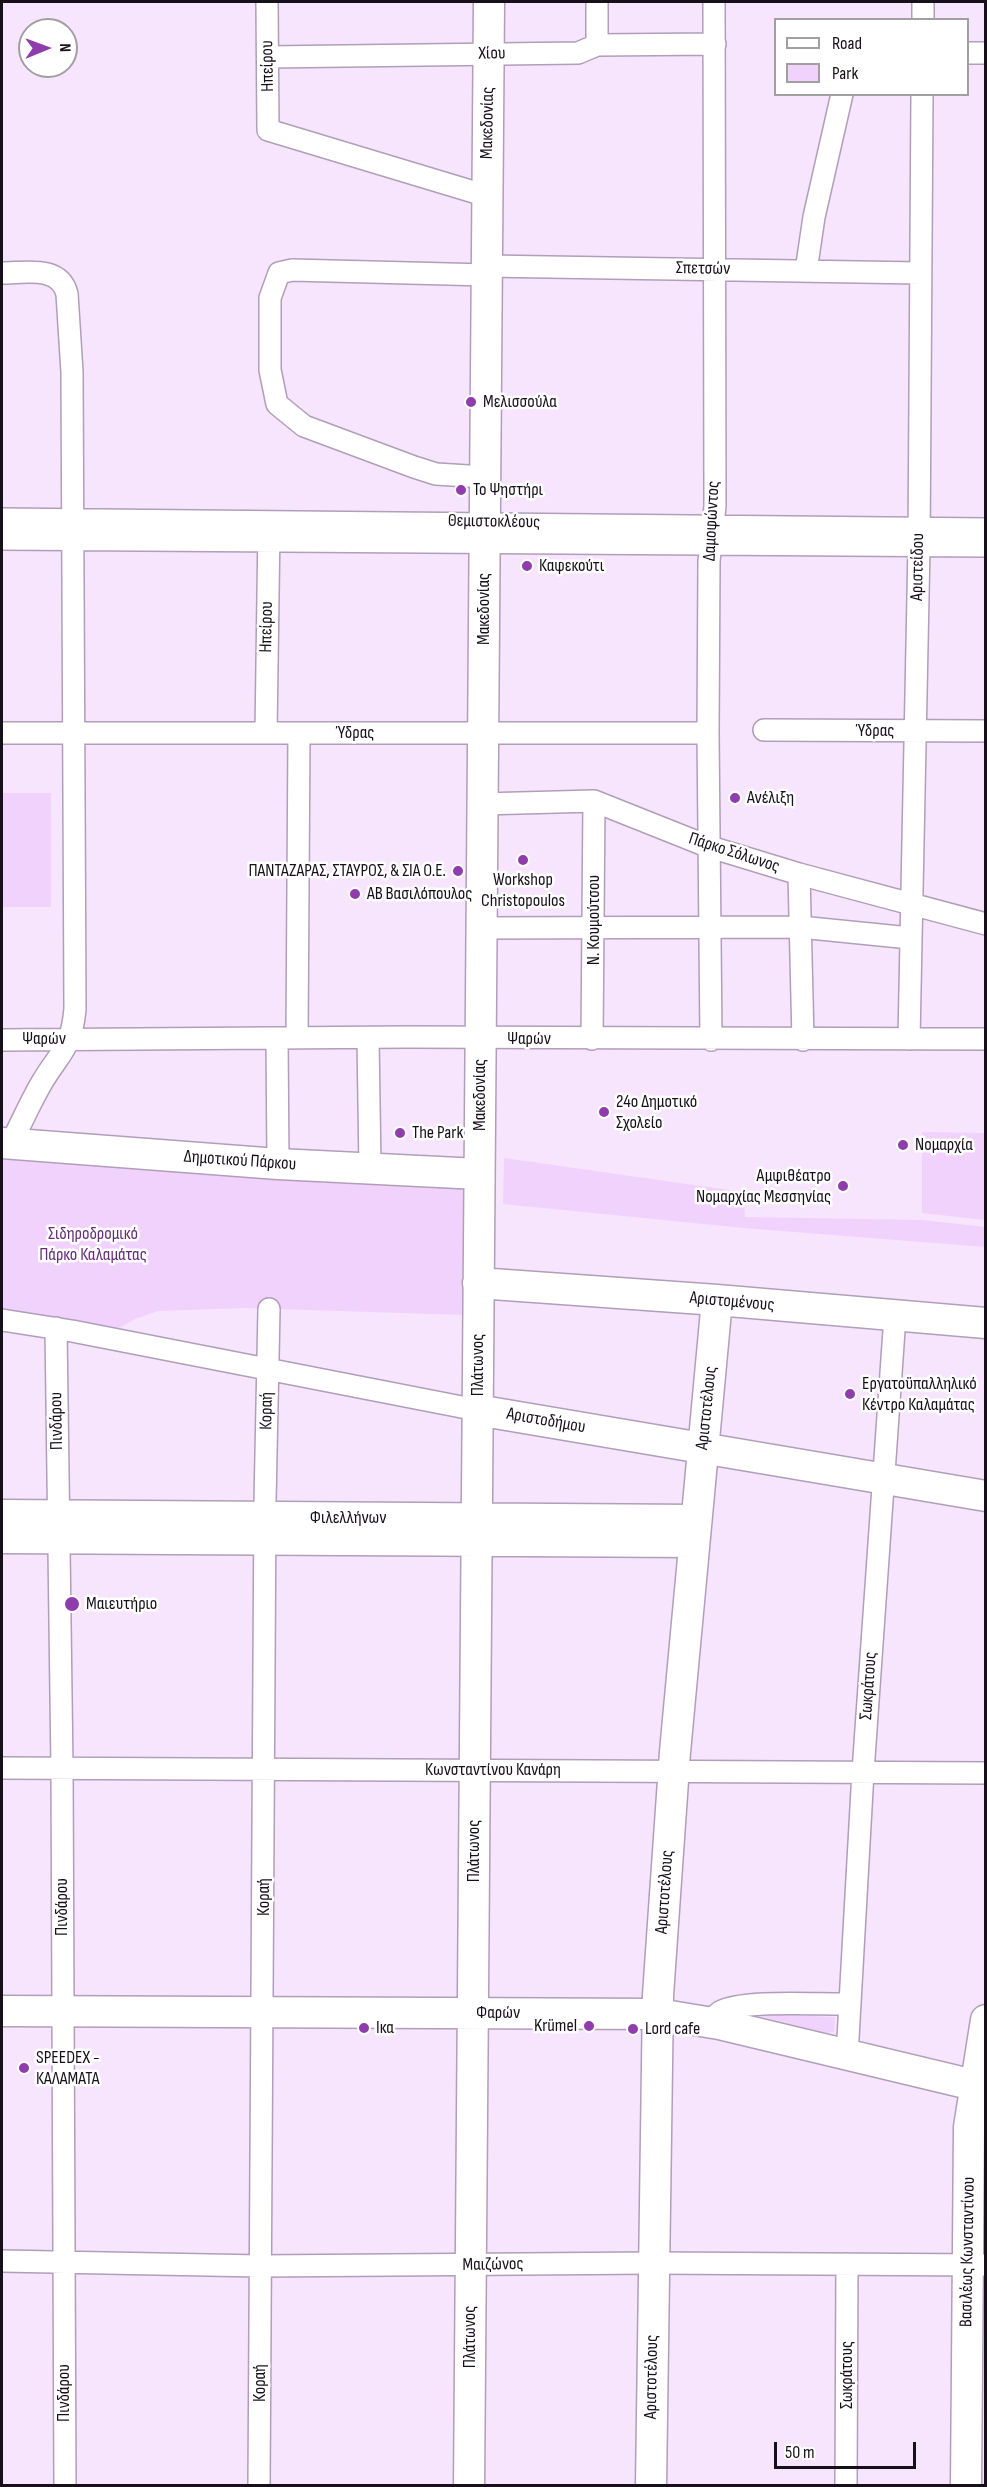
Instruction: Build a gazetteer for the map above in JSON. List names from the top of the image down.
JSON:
{
  "streets": {
    "street": [
      "Χίου",
      "Ηπείρου",
      "Μακεδονίας",
      "Σπετσών",
      "Δαμοφώντος",
      "Θεμιστοκλέους",
      "Αριστείδου",
      "Ύδρας",
      "Πάρκο Σόλωνος",
      "Ν. Κουμούτσου",
      "Ψαρών",
      "Δημοτικού Πάρκου",
      "Αριστομένους",
      "Πλάτωνος",
      "Αριστοτέλους",
      "Κοραή",
      "Πινδάρου",
      "Αριστοδήμου",
      "Φιλελλήνων",
      "Σωκράτους",
      "Κωνσταντίνου Κανάρη",
      "Φαρών",
      "Βασιλέως Κωνσταντίνου",
      "Μαιζώνος"
    ]
  },
  "crossings": [
    ["Χίου", "Ηπείρου"],
    ["Χίου", "Μακεδονίας"],
    ["Χίου", "Δαμοφώντος"],
    ["Ηπείρου", "Μακεδονίας"],
    ["Ηπείρου", "Θεμιστοκλέους"],
    ["Ηπείρου", "Ύδρας"],
    ["Μακεδονίας", "Σπετσών"],
    ["Μακεδονίας", "Θεμιστοκλέους"],
    ["Μακεδονίας", "Ύδρας"],
    ["Μακεδονίας", "Πάρκο Σόλωνος"],
    ["Μακεδονίας", "Ψαρών"],
    ["Μακεδονίας", "Δημοτικού Πάρκου"],
    ["Μακεδονίας", "Πλάτωνος"],
    ["Σπετσών", "Δαμοφώντος"],
    ["Σπετσών", "Αριστείδου"],
    ["Δαμοφώντος", "Θεμιστοκλέους"],
    ["Δαμοφώντος", "Ύδρας"],
    ["Δαμοφώντος", "Πάρκο Σόλωνος"],
    ["Δαμοφώντος", "Ψαρών"],
    ["Θεμιστοκλέους", "Αριστείδου"],
    ["Αριστείδου", "Ύδρας"],
    ["Αριστείδου", "Πάρκο Σόλωνος"],
    ["Αριστείδου", "Ψαρών"],
    ["Πάρκο Σόλωνος", "Ν. Κουμούτσου"],
    ["Ν. Κουμούτσου", "Ψαρών"],
    ["Αριστομένους", "Πλάτωνος"],
    ["Αριστομένους", "Αριστοτέλους"],
    ["Αριστομένους", "Σωκράτους"],
    ["Πλάτωνος", "Αριστοδήμου"],
    ["Πλάτωνος", "Φιλελλήνων"],
    ["Πλάτωνος", "Κωνσταντίνου Κανάρη"],
    ["Πλάτωνος", "Φαρών"],
    ["Πλάτωνος", "Μαιζώνος"],
    ["Αριστοτέλους", "Αριστοδήμου"],
    ["Αριστοτέλους", "Φιλελλήνων"],
    ["Αριστοτέλους", "Κωνσταντίνου Κανάρη"],
    ["Αριστοτέλους", "Φαρών"],
    ["Αριστοτέλους", "Μαιζώνος"],
    ["Κοραή", "Αριστοδήμου"],
    ["Κοραή", "Φιλελλήνων"],
    ["Κοραή", "Κωνσταντίνου Κανάρη"],
    ["Κοραή", "Φαρών"],
    ["Κοραή", "Μαιζώνος"],
    ["Πινδάρου", "Αριστοδήμου"],
    ["Πινδάρου", "Φιλελλήνων"],
    ["Πινδάρου", "Κωνσταντίνου Κανάρη"],
    ["Πινδάρου", "Φαρών"],
    ["Πινδάρου", "Μαιζώνος"],
    ["Αριστοδήμου", "Σωκράτους"],
    ["Σωκράτους", "Κωνσταντίνου Κανάρη"],
    ["Σωκράτους", "Φαρών"],
    ["Σωκράτους", "Μαιζώνος"],
    ["Φαρών", "Βασιλέως Κωνσταντίνου"],
    ["Βασιλέως Κωνσταντίνου", "Μαιζώνος"]
  ],
  "parks": ["Σιδηροδρομικό Πάρκο Καλαμάτας"],
  "places": [
    "Μελισσούλα",
    "Το Ψηστήρι",
    "Καφεκούτι",
    "Ανέλιξη",
    "Workshop Christopoulos",
    "ΠΑΝΤΑΖΑΡΑΣ, ΣΤΑΥΡΟΣ, & ΣΙΑ Ο.Ε.",
    "ΑΒ Βασιλόπουλος",
    "24ο Δημοτικό Σχολείο",
    "The Park",
    "Νομαρχία",
    "Αμφιθέατρο Νομαρχίας Μεσσηνίας",
    "Εργατοϋπαλληλικό Κέντρο Καλαμάτας",
    "Μαιευτήριο",
    "Krümel",
    "Ικα",
    "Lord cafe",
    "SPEEDEX - ΚΑΛΑΜΑΤΑ"
  ],
  "legend": ["Road", "Park"],
  "scale_bar": "50 m",
  "north": "right"
}
